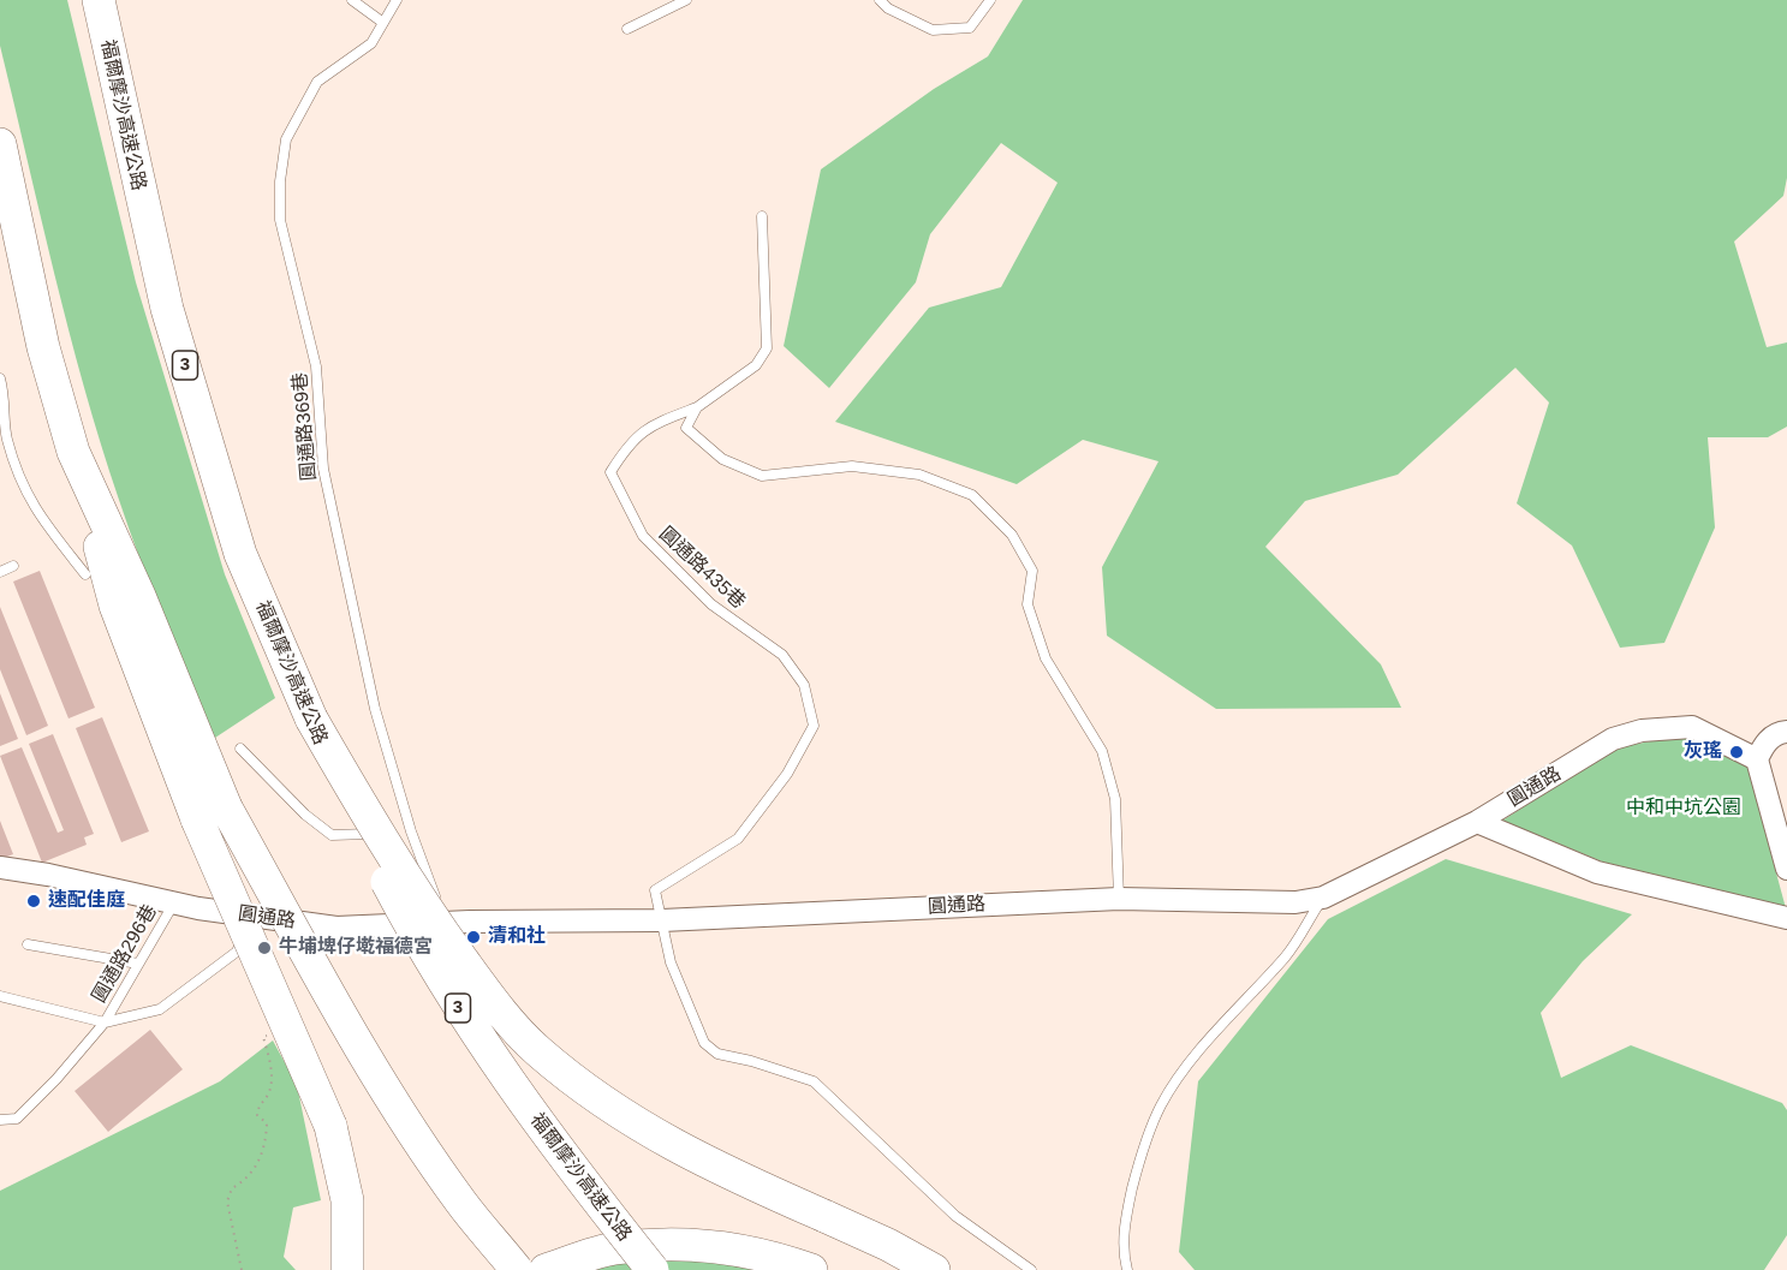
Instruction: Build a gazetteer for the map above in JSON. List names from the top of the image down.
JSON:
{
  "streets": {
    "highway": ["福爾摩沙高速公路", "3"],
    "street": ["圓通路"],
    "lane": ["圓通路369巷", "圓通路435巷", "圓通路296巷"]
  },
  "crossings": [
    ["圓通路369巷", "圓通路"],
    ["圓通路435巷", "圓通路"],
    ["圓通路", "圓通路296巷"]
  ],
  "parks": ["中和中坑公園"],
  "places": [
    "灰瑤",
    "速配佳庭",
    "清和社",
    "牛埔埤仔墘福德宮"
  ]
}
